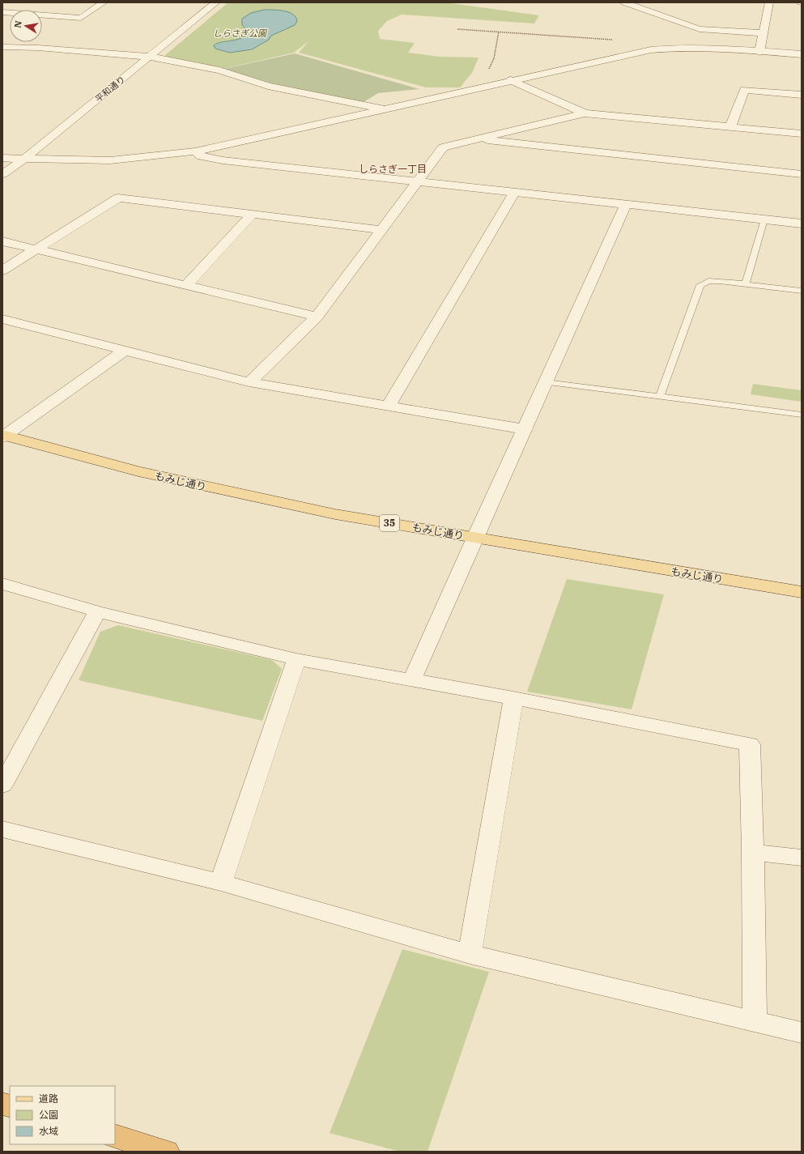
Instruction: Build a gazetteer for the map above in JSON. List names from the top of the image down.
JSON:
{
  "streets": {
    "main road": ["もみじ通り", "35"],
    "street": ["平和通り"]
  },
  "districts": ["しらさぎ一丁目"],
  "parks": ["しらさぎ公園"],
  "legend": ["道路", "公園", "水域"],
  "north": "left"
}
